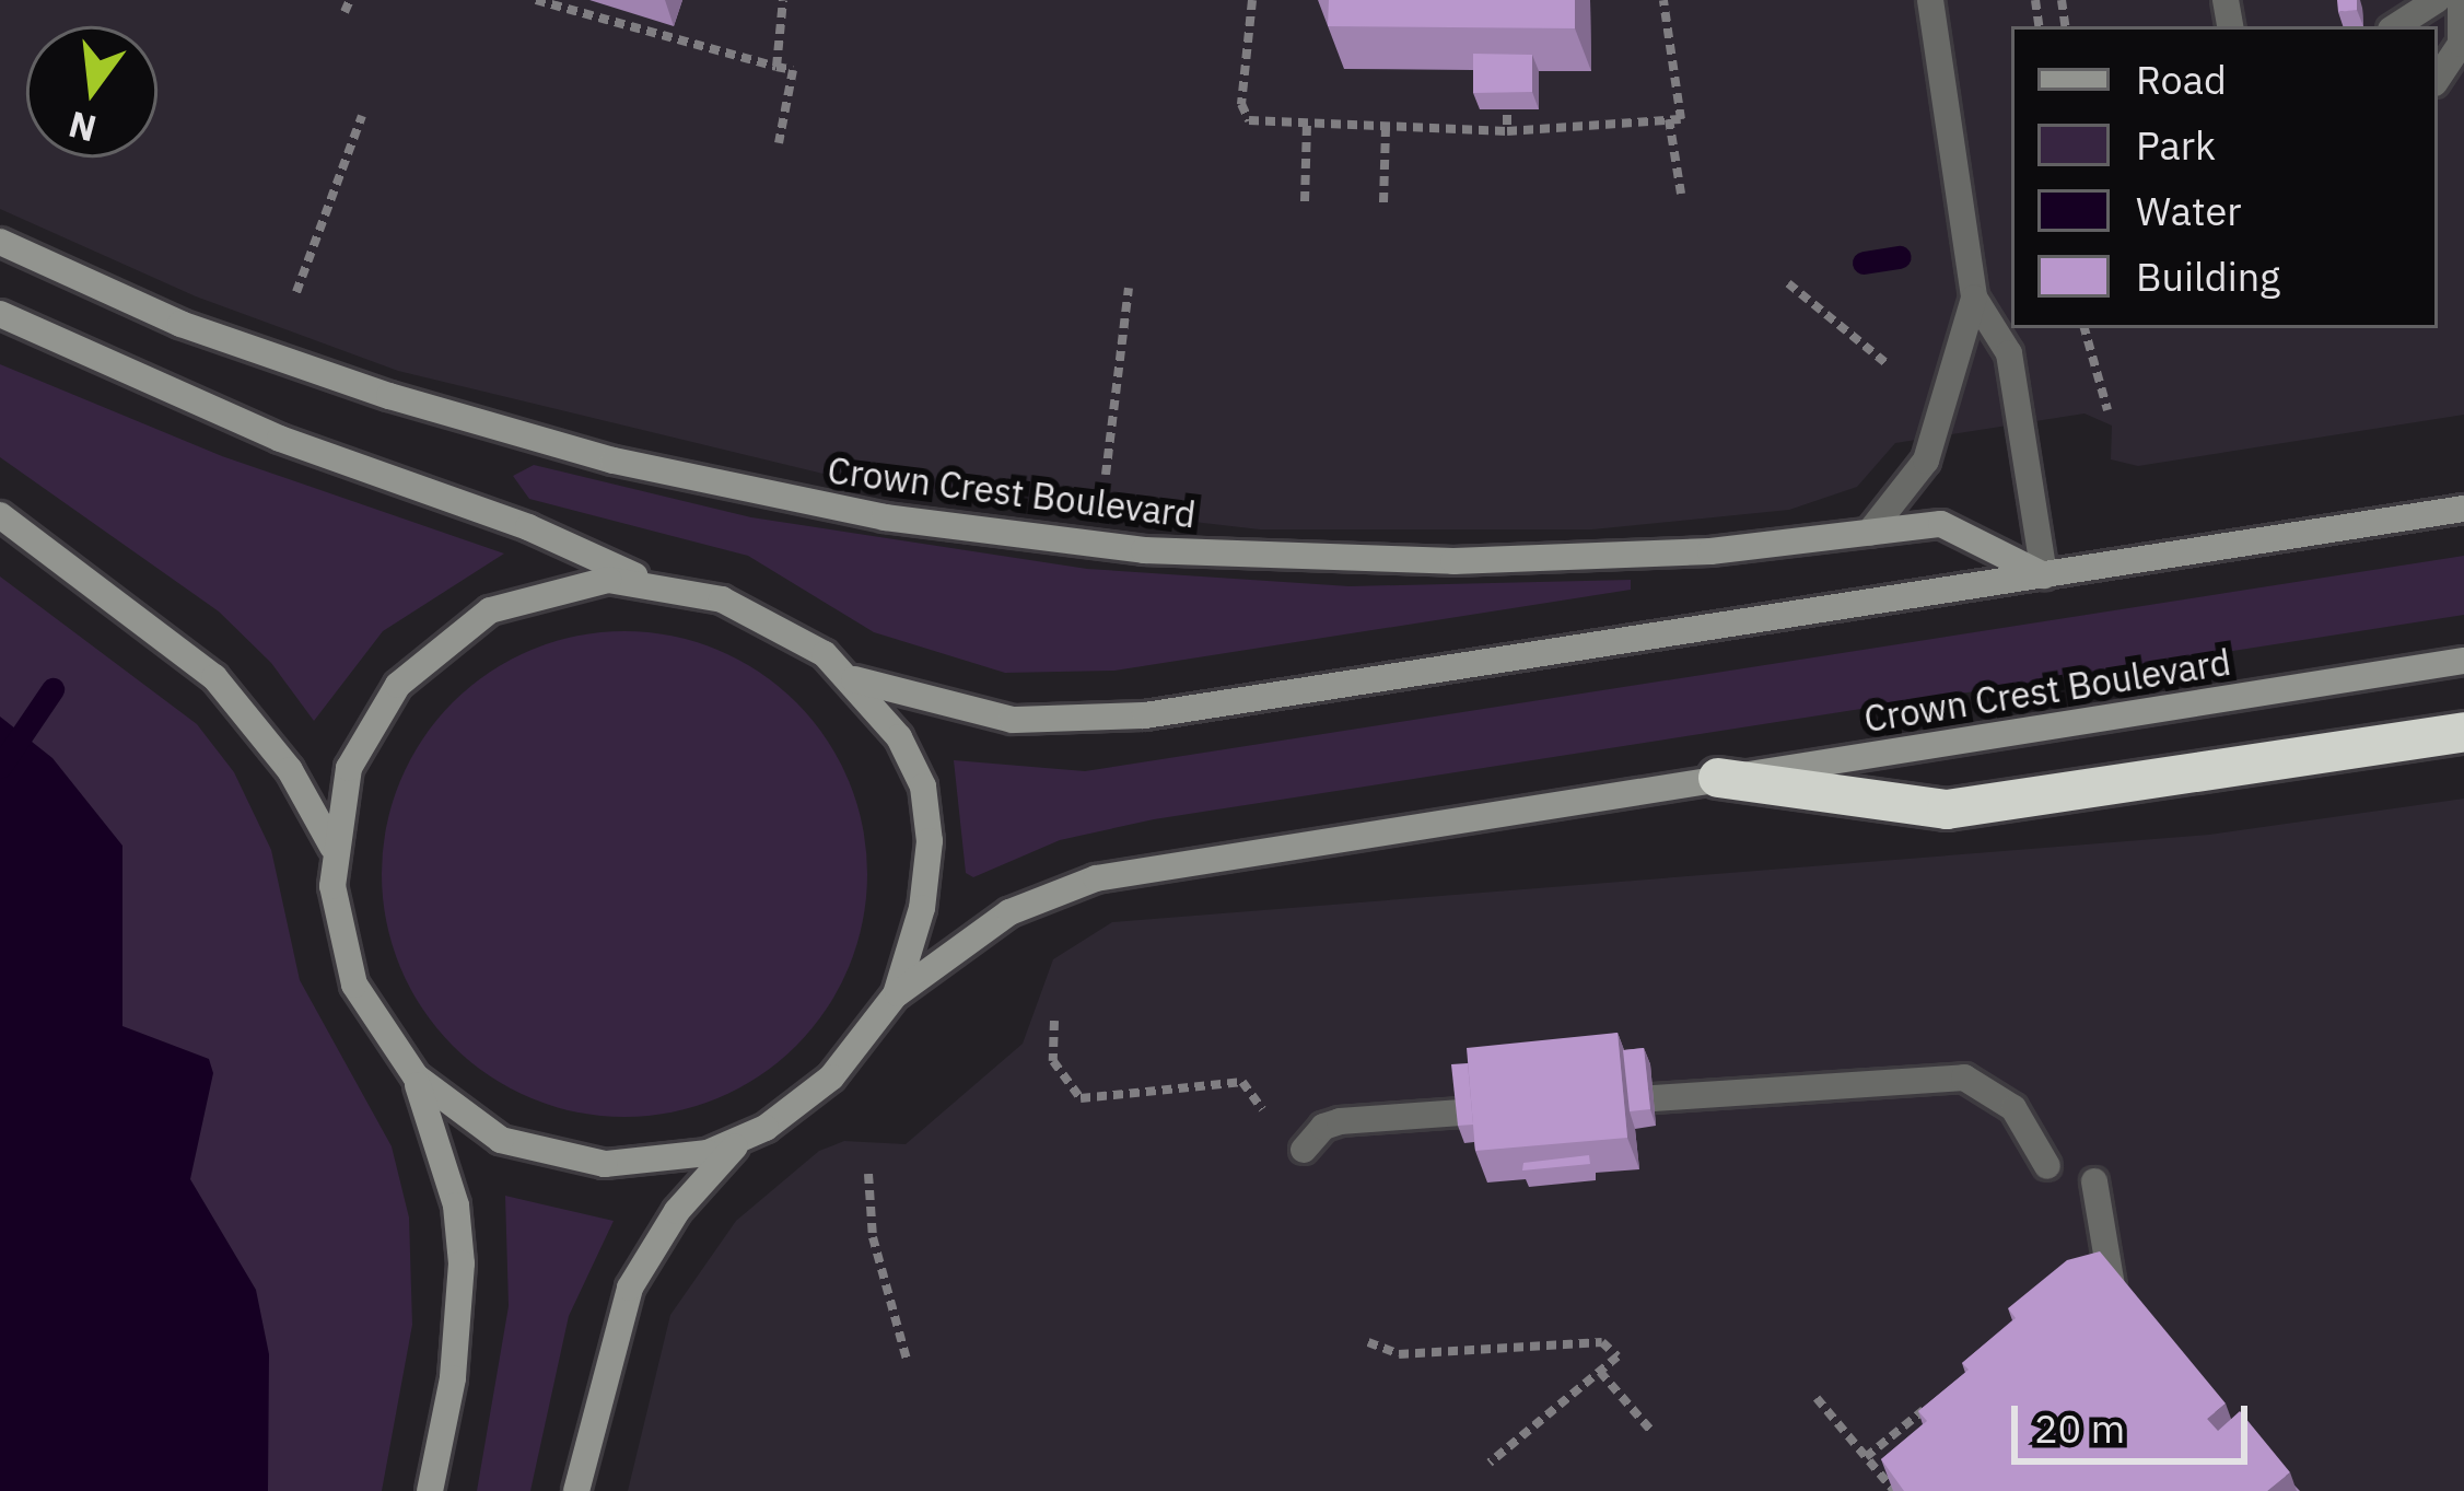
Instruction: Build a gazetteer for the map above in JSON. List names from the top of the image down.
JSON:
{
  "streets": {
    "main road": ["Crown Crest Boulevard"]
  },
  "legend": [
    "Road",
    "Park",
    "Water",
    "Building"
  ],
  "scale_bar": "20 m",
  "north": "bottom"
}
